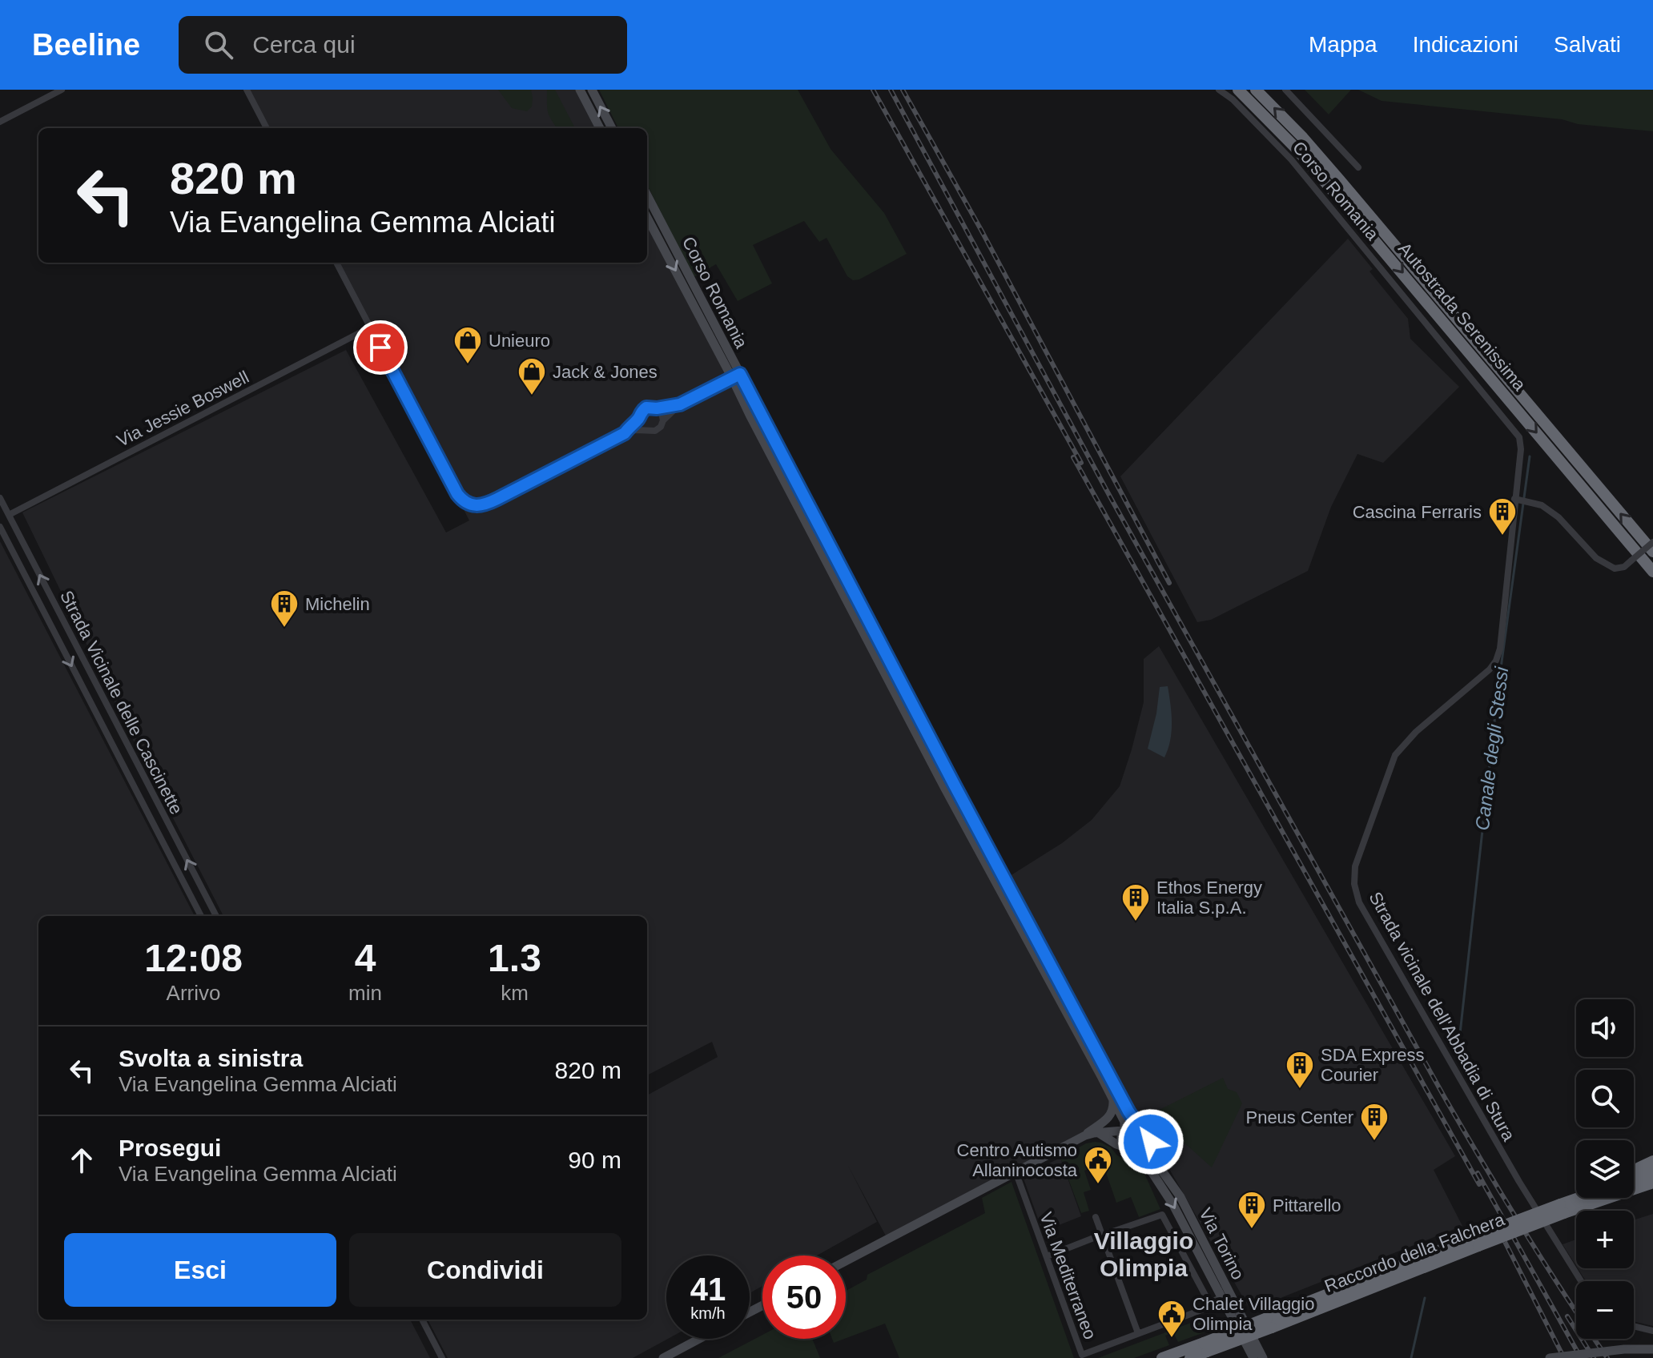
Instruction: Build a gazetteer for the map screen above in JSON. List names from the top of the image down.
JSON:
{
  "streets": {
    "highway": ["Autostrada Serenissima", "Raccordo della Falchera"],
    "main road": ["Corso Romania", "Via Torino"],
    "street": [
      "Via Jessie Boswell",
      "Strada Vicinale delle Cascinette",
      "Strada vicinale dell'Abbadia di Stura",
      "Via Mediterraneo"
    ]
  },
  "crossings": [
    ["Corso Romania", "Strada vicinale dell'Abbadia di Stura"],
    ["Corso Romania", "Via Torino"],
    ["Via Jessie Boswell", "Strada Vicinale delle Cascinette"],
    ["Via Torino", "Via Mediterraneo"]
  ],
  "districts": ["Villaggio Olimpia"],
  "water": ["Canale degli Stessi"],
  "places": {
    "shop": ["Unieuro", "Jack & Jones"],
    "building": [
      "Cascina Ferraris",
      "Michelin",
      "Ethos Energy Italia S.p.A.",
      "SDA Express Courier",
      "Pneus Center",
      "Pittarello"
    ],
    "public building": ["Centro Autismo Allaninocosta", "Chalet Villaggio Olimpia"]
  },
  "page": {
    "header": "Beeline",
    "search": "Cerca qui",
    "nav": ["Mappa", "Indicazioni", "Salvati"],
    "turn": ["820 m", "Via Evangelina Gemma Alciati"],
    "eta": [
      "12:08",
      "Arrivo",
      "4",
      "min",
      "1.3",
      "km"
    ],
    "map_buttons": ["+", "−"],
    "list": [
      {
        "name": "Svolta a sinistra",
        "note": "Via Evangelina Gemma Alciati",
        "value": "820 m"
      },
      {
        "name": "Prosegui",
        "note": "Via Evangelina Gemma Alciati",
        "value": "90 m"
      }
    ],
    "buttons": ["Esci", "Condividi"],
    "speed": "41 km/h",
    "limit": "50"
  }
}
